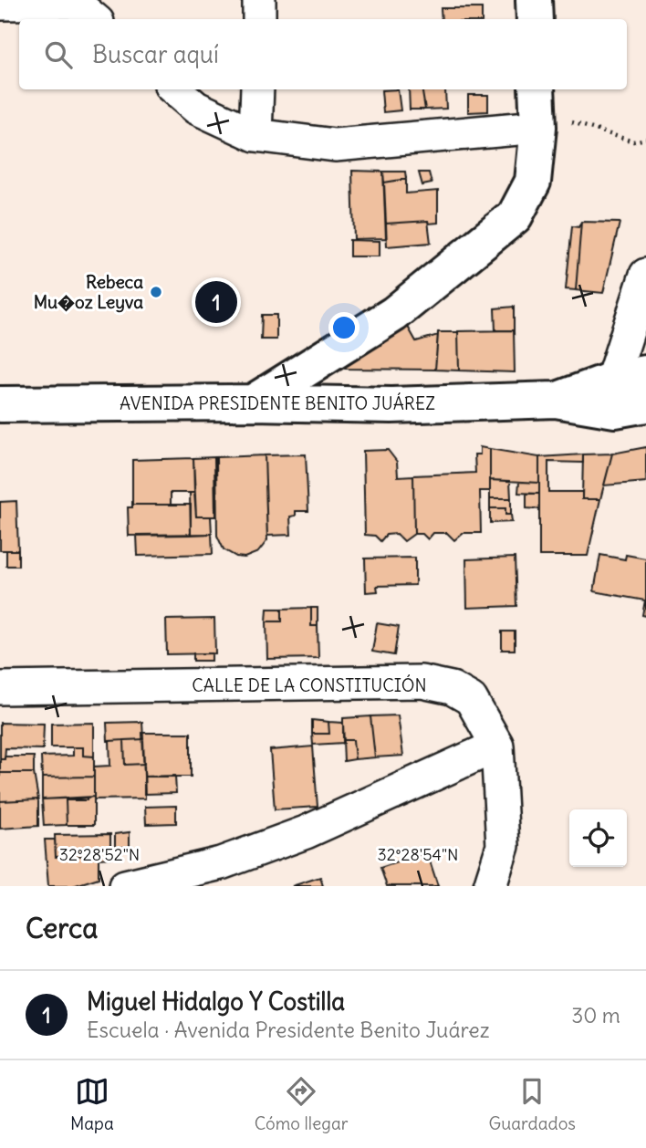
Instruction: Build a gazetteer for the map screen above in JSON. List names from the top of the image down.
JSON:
{
  "streets": {
    "street": ["AVENIDA PRESIDENTE BENITO JUÁREZ", "CALLE DE LA CONSTITUCIÓN"]
  },
  "places": ["Rebeca Mu�oz Leyva"],
  "page": {
    "search": "Buscar aquí",
    "pins": "1",
    "heading": "Cerca",
    "list": [
      {
        "mark": "1",
        "name": "Miguel Hidalgo Y Costilla",
        "note": "Escuela · Avenida Presidente Benito Juárez",
        "value": "30 m"
      }
    ],
    "nav": ["Mapa", "Cómo llegar", "Guardados"]
  },
  "coordinates": ["32°28'52\"N", "32°28'54\"N"]
}
